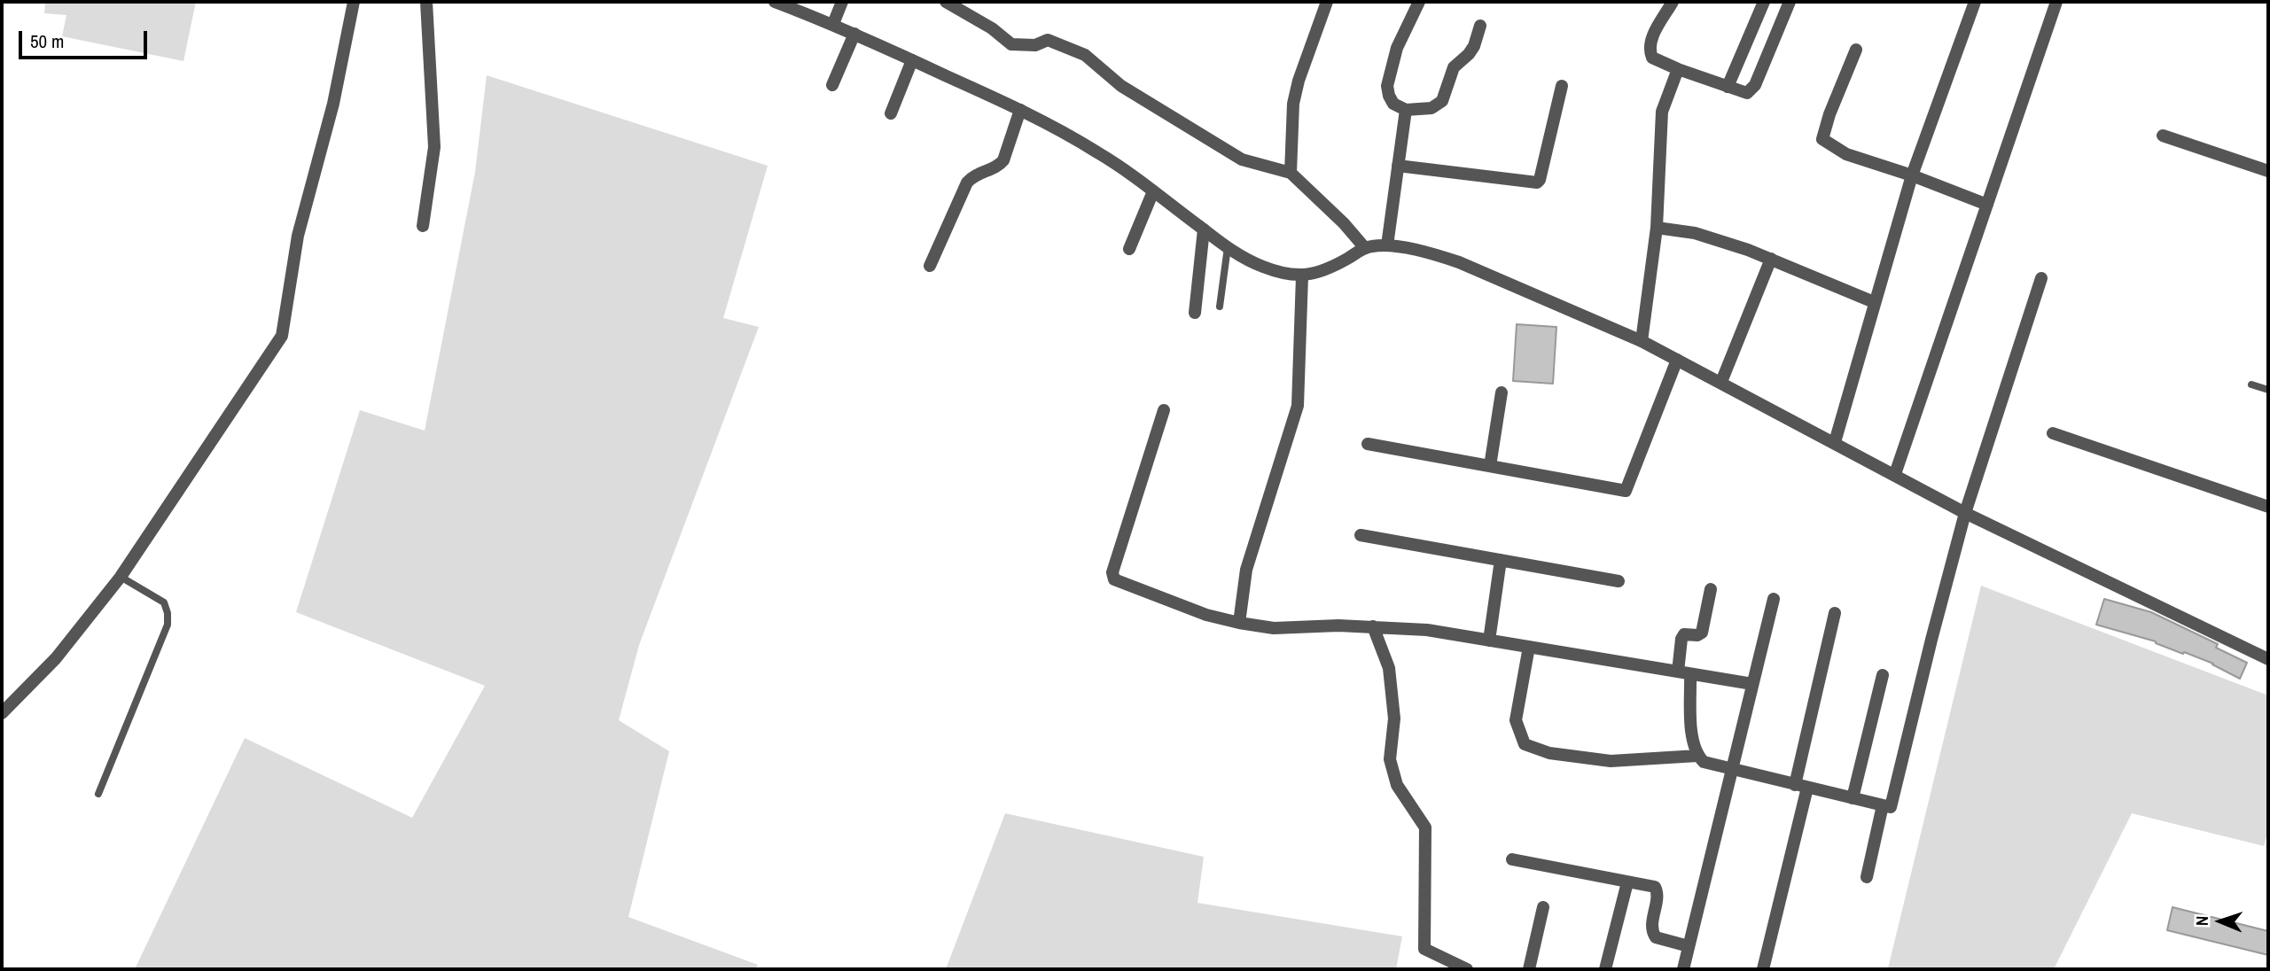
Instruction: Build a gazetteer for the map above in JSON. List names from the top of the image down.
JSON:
{
  "scale_bar": "50 m",
  "north": "left"
}
